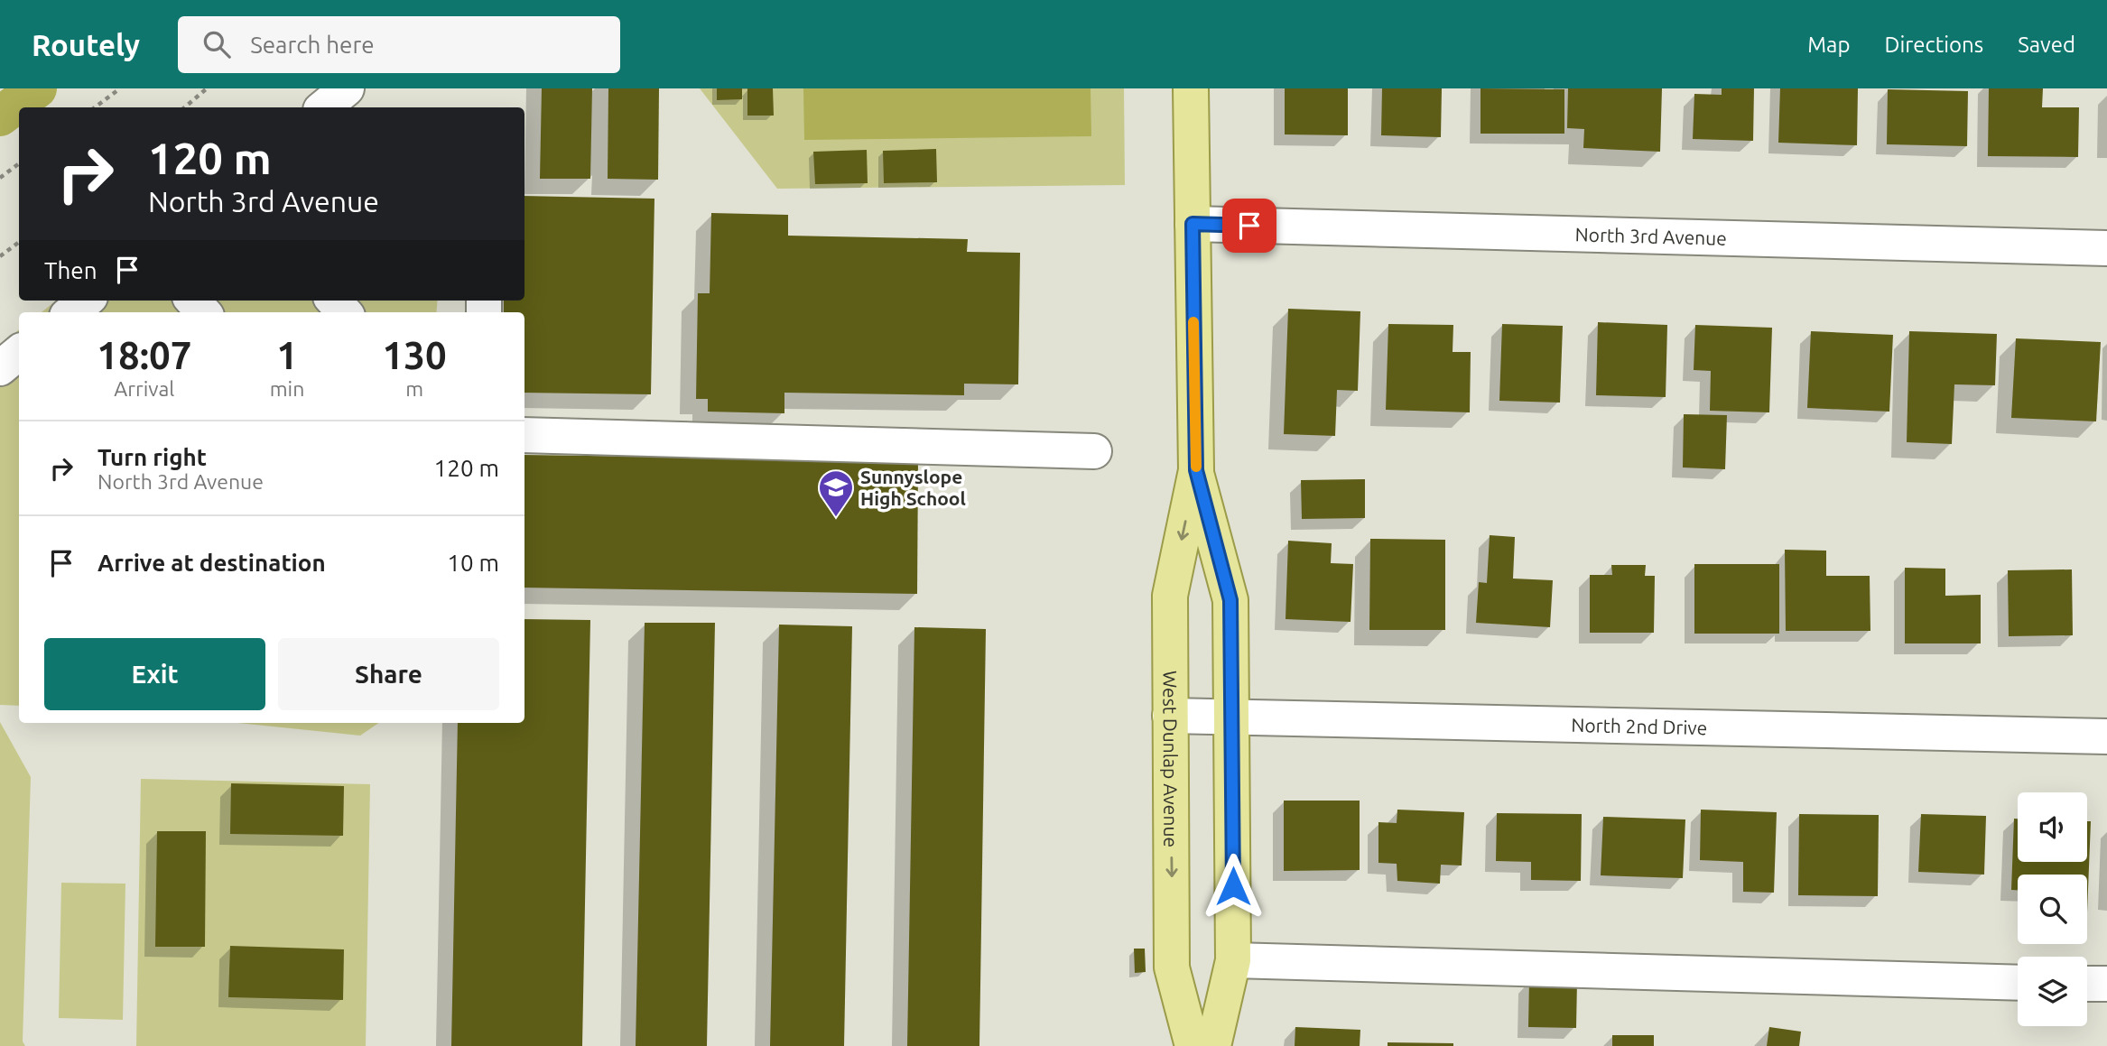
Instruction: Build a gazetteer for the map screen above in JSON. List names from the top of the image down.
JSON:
{
  "streets": {
    "main road": ["West Dunlap Avenue"],
    "street": ["North 3rd Avenue", "North 2nd Drive"]
  },
  "crossings": [
    ["North 3rd Avenue", "West Dunlap Avenue"],
    ["North 2nd Drive", "West Dunlap Avenue"]
  ],
  "places": {
    "school or university": ["Sunnyslope High School"]
  },
  "page": {
    "header": "Routely",
    "search": "Search here",
    "nav": ["Map", "Directions", "Saved"],
    "turn": ["120 m", "North 3rd Avenue"],
    "then": "Then",
    "eta": [
      "18:07",
      "Arrival",
      "1",
      "min",
      "130",
      "m"
    ],
    "list": [
      {
        "name": "Turn right",
        "note": "North 3rd Avenue",
        "value": "120 m"
      },
      {
        "name": "Arrive at destination",
        "value": "10 m"
      }
    ],
    "buttons": ["Exit", "Share"]
  }
}
